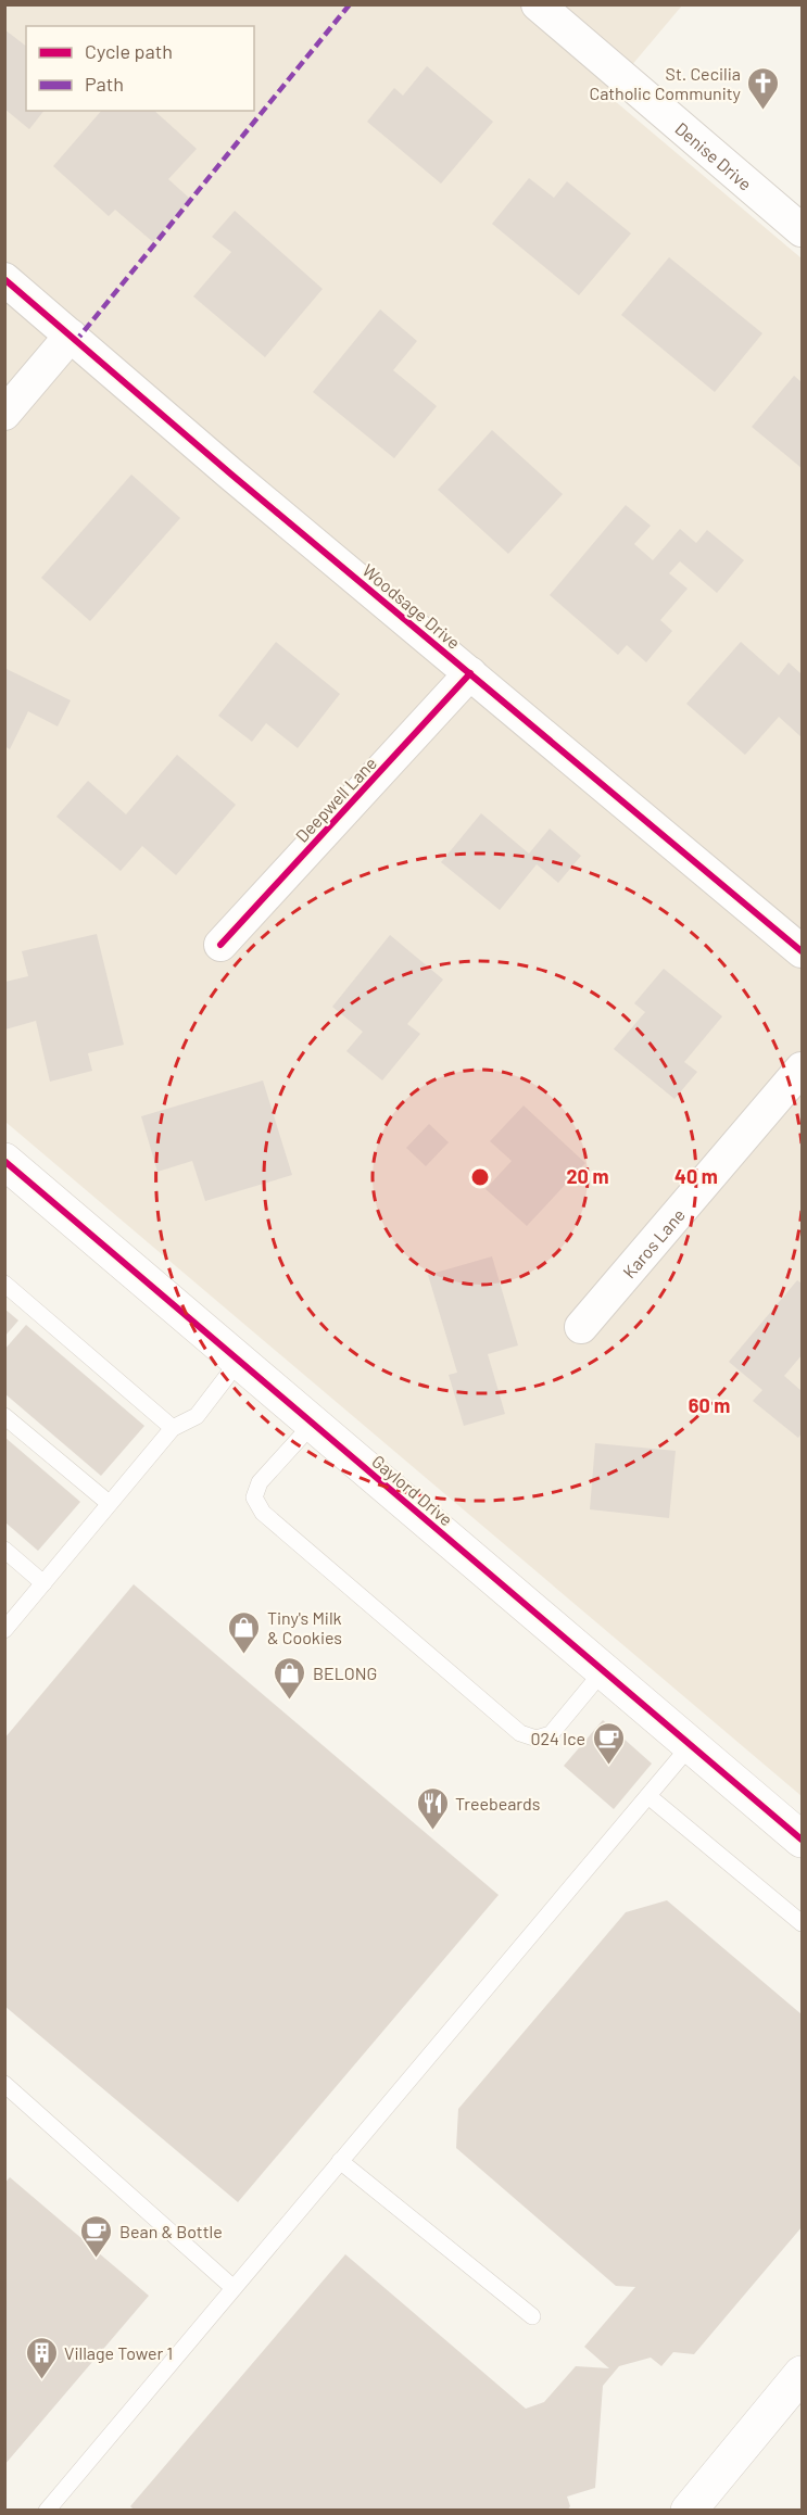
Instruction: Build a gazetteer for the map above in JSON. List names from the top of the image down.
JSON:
{
  "streets": {
    "street": [
      "Denise Drive",
      "Woodsage Drive",
      "Deepwell Lane",
      "Karos Lane",
      "Gaylord Drive"
    ]
  },
  "crossings": [
    ["Woodsage Drive", "Deepwell Lane"]
  ],
  "places": {
    "church": ["St. Cecilia Catholic Community"],
    "shop": ["Tiny's Milk & Cookies", "BELONG"],
    "cafe": ["024 Ice", "Bean & Bottle"],
    "restaurant": ["Treebeards"],
    "building": ["Village Tower 1"]
  },
  "legend": ["Cycle path", "Path"],
  "rings": ["20 m", "40 m", "60 m"]
}
